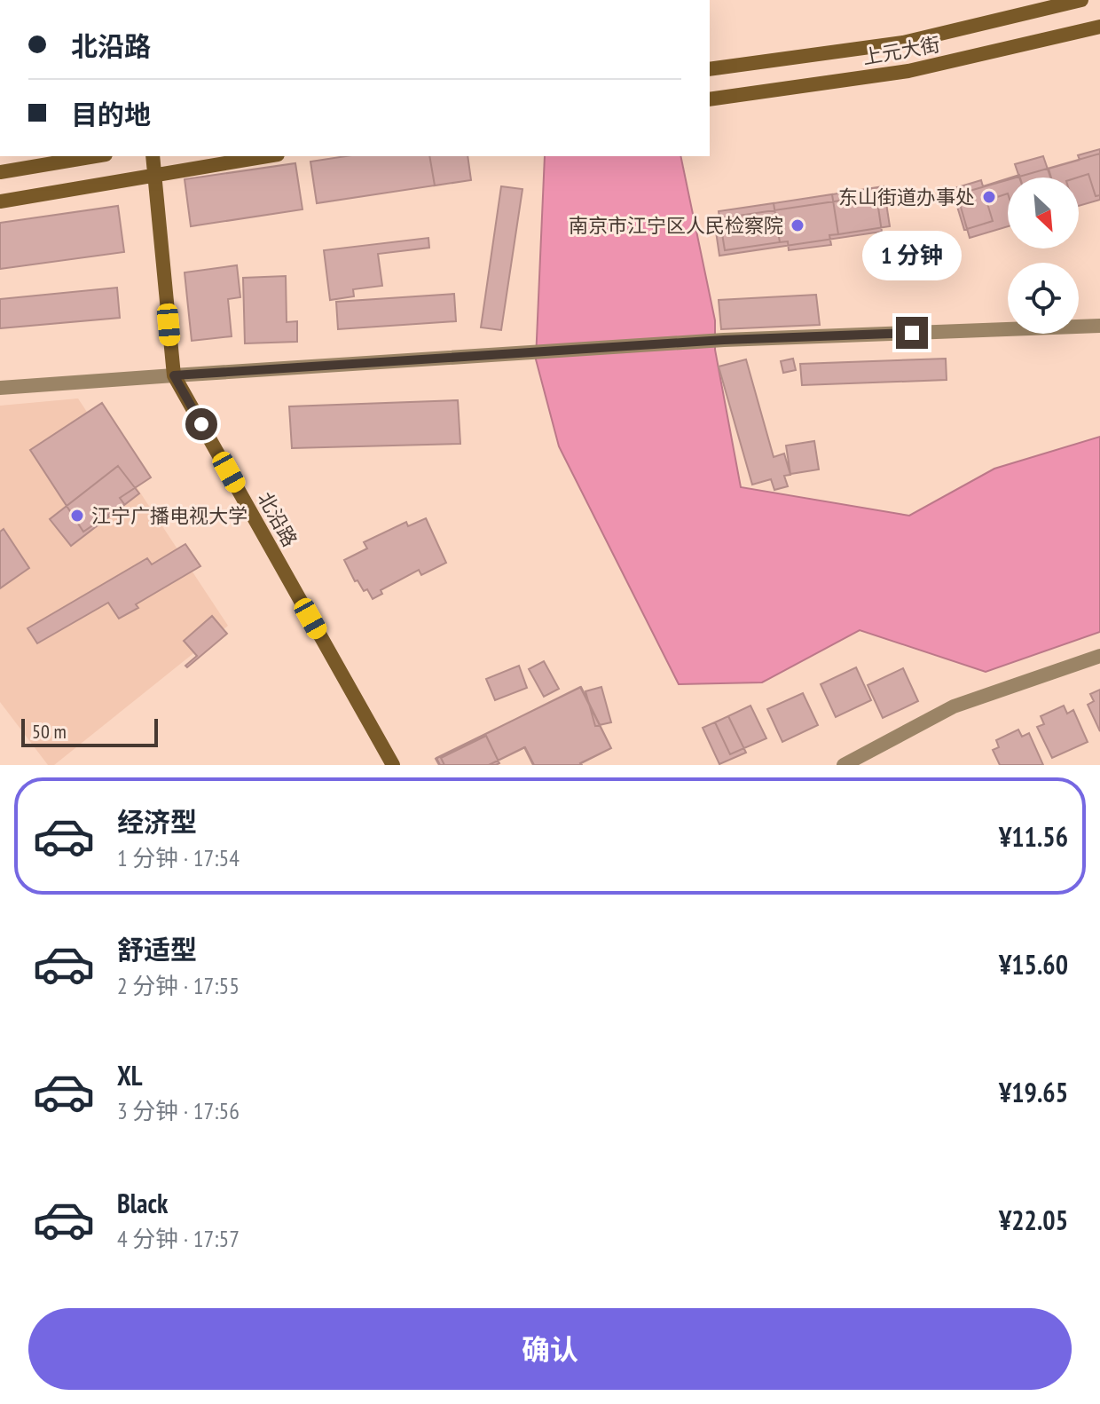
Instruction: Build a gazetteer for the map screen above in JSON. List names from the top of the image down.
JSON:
{
  "streets": {
    "main road": ["上元大街", "北沿路"]
  },
  "places": ["东山街道办事处", "南京市江宁区人民检察院", "江宁广播电视大学"],
  "scale_bar": "50 m",
  "north": "bottom right",
  "page": {
    "banner": ["北沿路", "目的地"],
    "bubble": "1 分钟",
    "scale": "50 m",
    "list": [
      {
        "name": "经济型",
        "note": "1 分钟 · 17:54",
        "value": "¥11.56"
      },
      {
        "name": "舒适型",
        "note": "2 分钟 · 17:55",
        "value": "¥15.60"
      },
      {
        "name": "XL",
        "note": "3 分钟 · 17:56",
        "value": "¥19.65"
      },
      {
        "name": "Black",
        "note": "4 分钟 · 17:57",
        "value": "¥22.05"
      }
    ],
    "buttons": "确认"
  }
}
